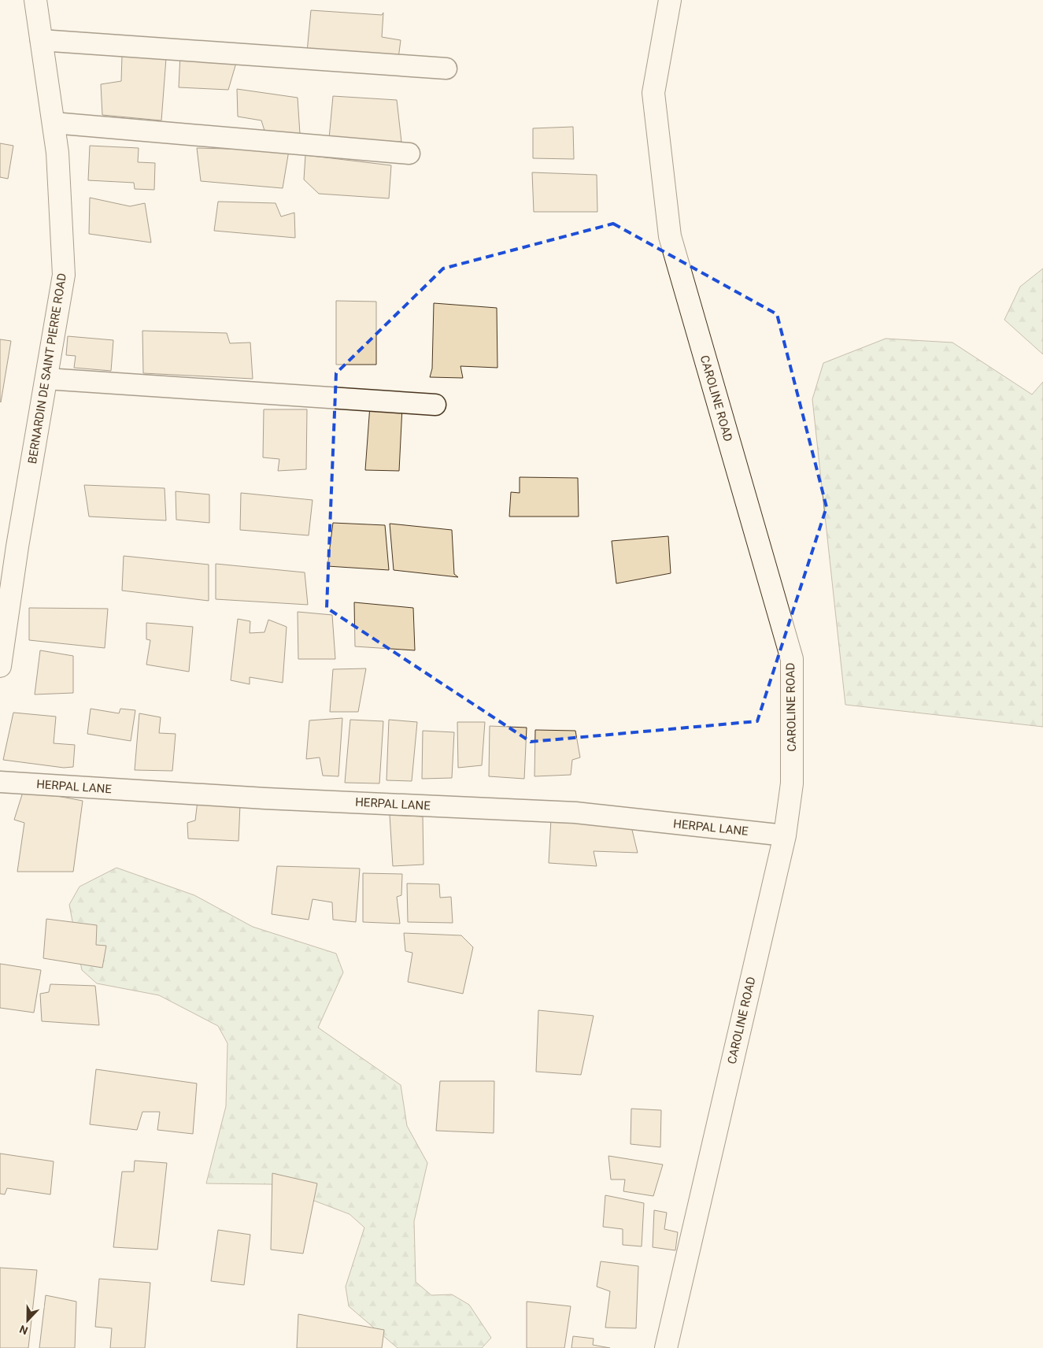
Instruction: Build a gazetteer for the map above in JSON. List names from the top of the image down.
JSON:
{
  "streets": {
    "main road": ["BERNARDIN DE SAINT PIERRE ROAD", "CAROLINE ROAD"],
    "street": ["HERPAL LANE"]
  },
  "crossings": [
    ["CAROLINE ROAD", "HERPAL LANE"]
  ],
  "north": "bottom"
}
